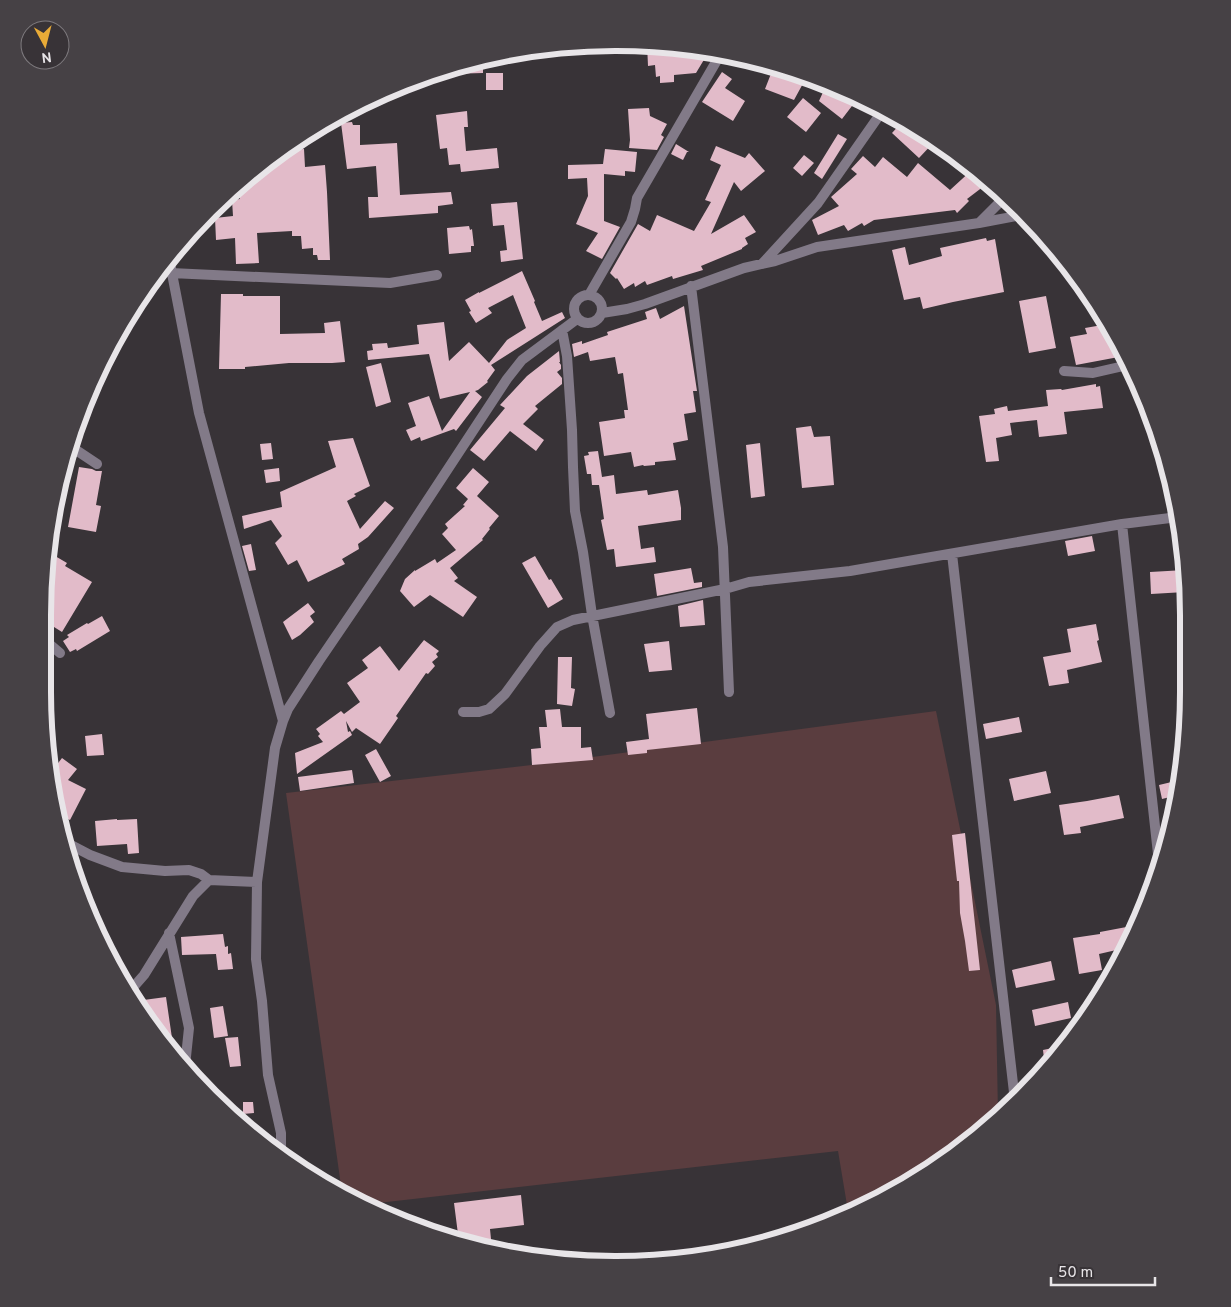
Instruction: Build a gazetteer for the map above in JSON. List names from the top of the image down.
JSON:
{
  "scale_bar": "50 m",
  "north": "bottom"
}
